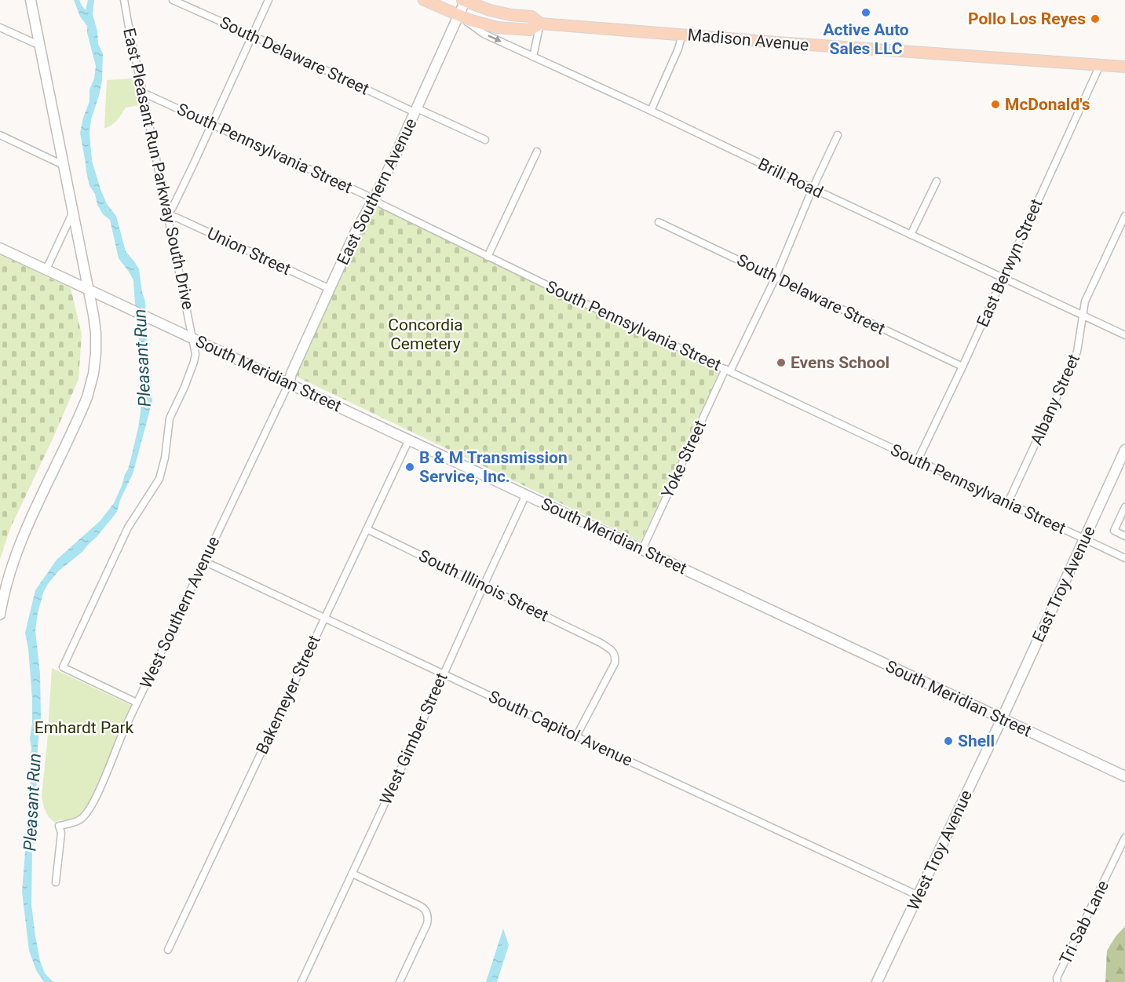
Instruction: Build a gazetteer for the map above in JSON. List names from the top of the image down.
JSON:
{
  "streets": {
    "main road": [
      "Madison Avenue",
      "East Southern Avenue",
      "South Meridian Street",
      "East Troy Avenue",
      "West Troy Avenue"
    ],
    "street": [
      "South Delaware Street",
      "South Pennsylvania Street",
      "East Pleasant Run Parkway South Drive",
      "Brill Road",
      "Union Street",
      "East Berwyn Street",
      "Albany Street",
      "Yoke Street",
      "South Illinois Street",
      "West Southern Avenue",
      "Bakemeyer Street",
      "South Capitol Avenue",
      "West Gimber Street",
      "Tri Sab Lane"
    ]
  },
  "crossings": [
    ["Madison Avenue", "Brill Road"],
    ["Madison Avenue", "East Southern Avenue"],
    ["Madison Avenue", "East Berwyn Street"],
    ["South Delaware Street", "East Southern Avenue"],
    ["South Delaware Street", "East Berwyn Street"],
    ["South Delaware Street", "Yoke Street"],
    ["South Pennsylvania Street", "East Pleasant Run Parkway South Drive"],
    ["South Pennsylvania Street", "East Southern Avenue"],
    ["South Pennsylvania Street", "East Berwyn Street"],
    ["South Pennsylvania Street", "Albany Street"],
    ["South Pennsylvania Street", "Yoke Street"],
    ["South Pennsylvania Street", "East Troy Avenue"],
    ["East Pleasant Run Parkway South Drive", "Union Street"],
    ["East Pleasant Run Parkway South Drive", "South Meridian Street"],
    ["East Pleasant Run Parkway South Drive", "West Southern Avenue"],
    ["Brill Road", "East Southern Avenue"],
    ["Brill Road", "East Berwyn Street"],
    ["Brill Road", "Albany Street"],
    ["Brill Road", "Yoke Street"],
    ["East Southern Avenue", "Union Street"],
    ["East Southern Avenue", "South Meridian Street"],
    ["East Southern Avenue", "West Southern Avenue"],
    ["South Meridian Street", "Yoke Street"],
    ["South Meridian Street", "East Troy Avenue"],
    ["South Meridian Street", "West Southern Avenue"],
    ["South Meridian Street", "Bakemeyer Street"],
    ["South Meridian Street", "West Gimber Street"],
    ["South Meridian Street", "West Troy Avenue"],
    ["East Troy Avenue", "West Troy Avenue"],
    ["South Illinois Street", "Bakemeyer Street"],
    ["South Illinois Street", "South Capitol Avenue"],
    ["South Illinois Street", "West Gimber Street"],
    ["West Southern Avenue", "South Capitol Avenue"],
    ["Bakemeyer Street", "South Capitol Avenue"],
    ["South Capitol Avenue", "West Gimber Street"],
    ["South Capitol Avenue", "West Troy Avenue"]
  ],
  "water": ["Pleasant Run"],
  "parks": ["Concordia Cemetery", "Emhardt Park"],
  "places": [
    "Active Auto Sales LLC",
    "Pollo Los Reyes",
    "McDonald's",
    "Evens School",
    "B & M Transmission Service, Inc.",
    "Shell"
  ]
}
